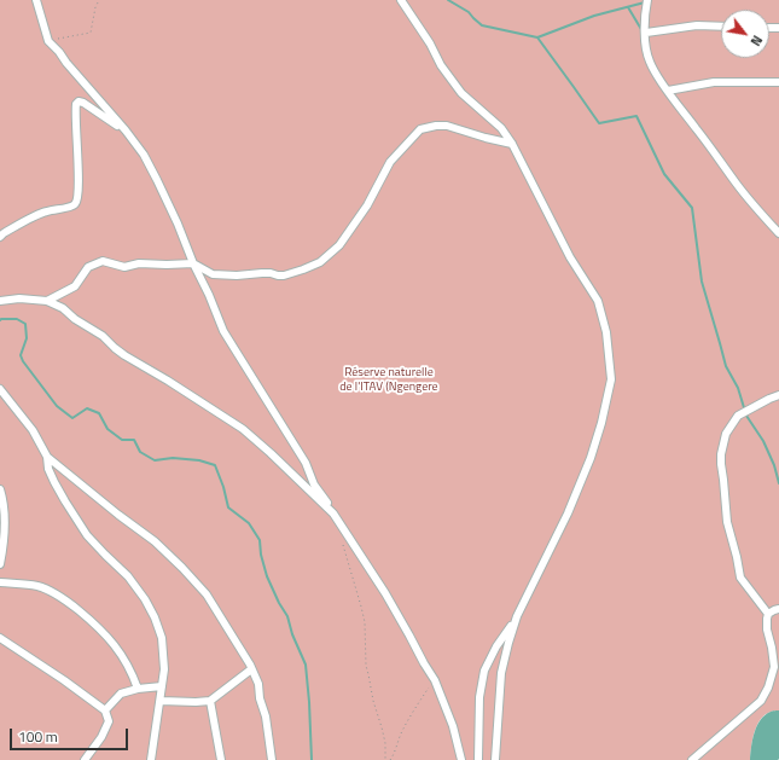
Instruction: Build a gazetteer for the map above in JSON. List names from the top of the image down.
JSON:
{
  "parks": ["Réserve naturelle de l'ITAV (Ngengere"],
  "scale_bar": "100 m",
  "north": "bottom right"
}
